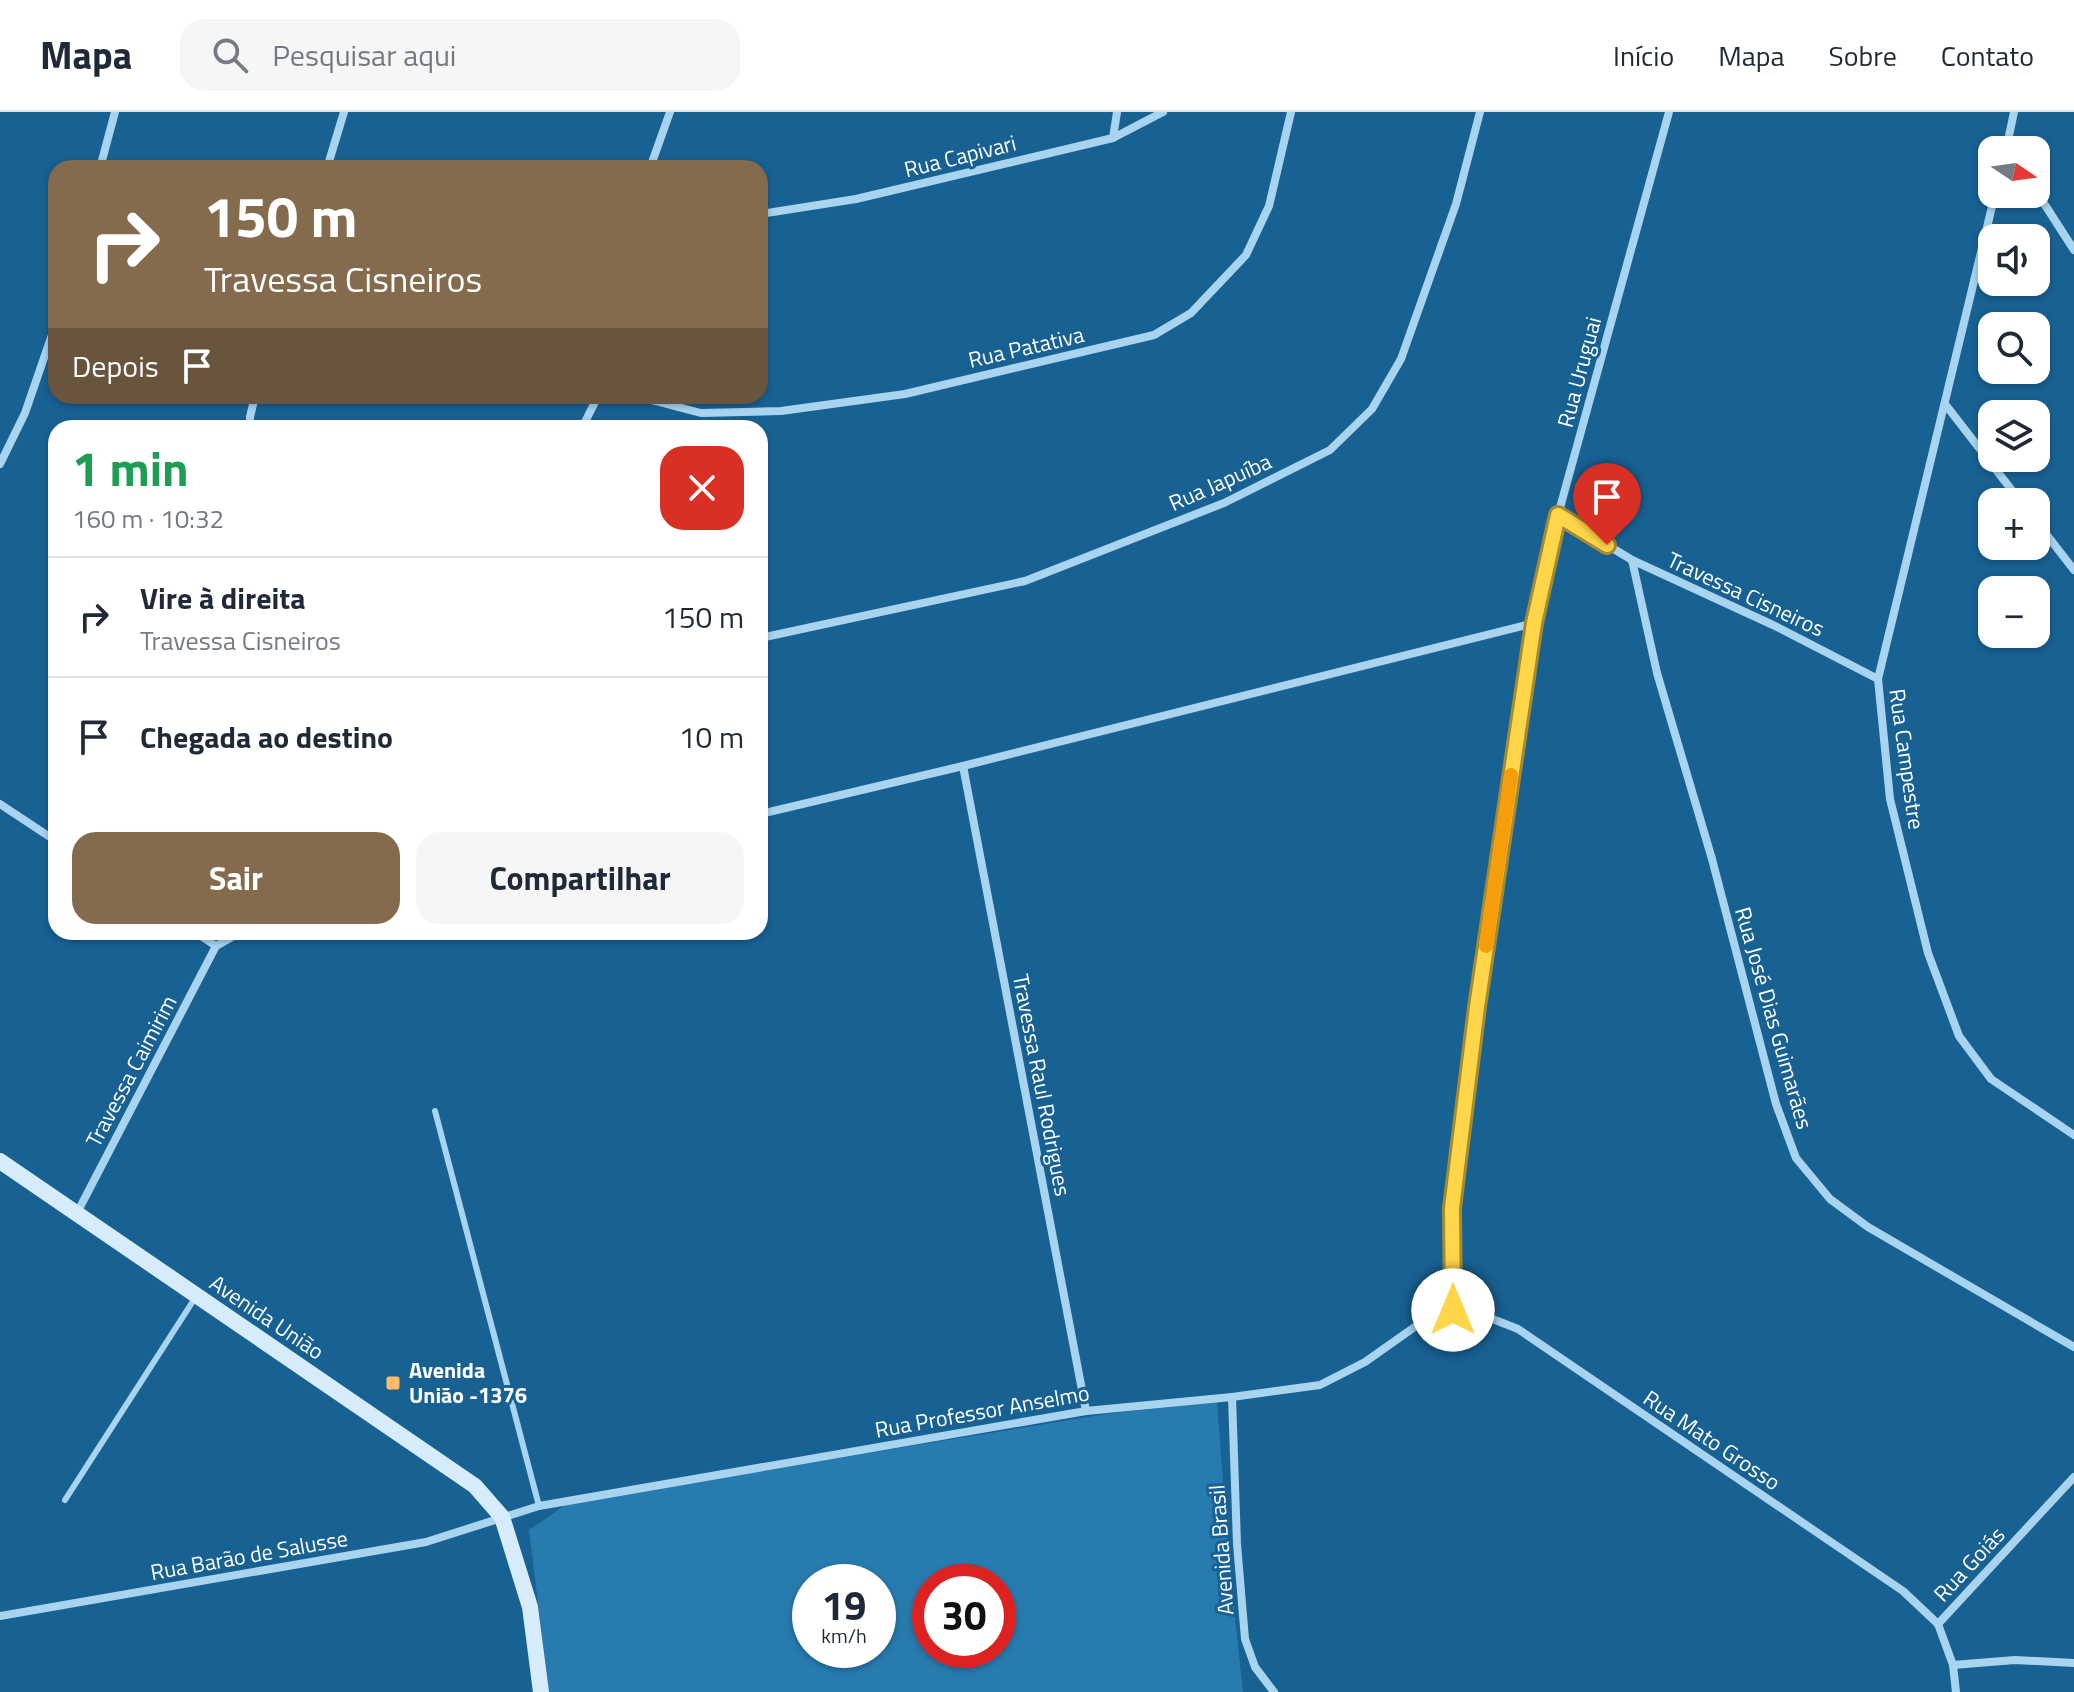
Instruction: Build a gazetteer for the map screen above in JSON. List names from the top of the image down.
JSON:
{
  "streets": {
    "main road": ["Avenida União"],
    "street": [
      "Rua Capivari",
      "Rua Patativa",
      "Rua Uruguai",
      "Rua Japuíba",
      "Travessa Cisneiros",
      "Rua Campestre",
      "Rua José Dias Guimarães",
      "Travessa Caimirim",
      "Travessa Raul Rodrigues",
      "Rua Professor Anselmo",
      "Rua Mato Grosso",
      "Avenida Brasil",
      "Rua Barão de Salusse",
      "Rua Goiás"
    ]
  },
  "crossings": [
    ["Rua Uruguai", "Travessa Cisneiros"],
    ["Rua Uruguai", "Rua Professor Anselmo"],
    ["Rua Uruguai", "Rua Mato Grosso"],
    ["Travessa Cisneiros", "Rua Campestre"],
    ["Travessa Cisneiros", "Rua José Dias Guimarães"],
    ["Travessa Caimirim", "Avenida União"],
    ["Travessa Raul Rodrigues", "Rua Professor Anselmo"],
    ["Avenida União", "Rua Professor Anselmo"],
    ["Avenida União", "Rua Barão de Salusse"],
    ["Rua Professor Anselmo", "Rua Mato Grosso"],
    ["Rua Professor Anselmo", "Avenida Brasil"],
    ["Rua Professor Anselmo", "Rua Barão de Salusse"],
    ["Rua Mato Grosso", "Rua Goiás"]
  ],
  "places": {
    "transit": ["Avenida União -1376"]
  },
  "north": "right",
  "page": {
    "header": "Mapa",
    "search": "Pesquisar aqui",
    "nav": [
      "Início",
      "Mapa",
      "Sobre",
      "Contato"
    ],
    "map_buttons": ["+", "−"],
    "turn": ["150 m", "Travessa Cisneiros"],
    "then": "Depois",
    "heading": ["1 min", "160 m · 10:32"],
    "list": [
      {
        "name": "Vire à direita",
        "note": "Travessa Cisneiros",
        "value": "150 m"
      },
      {
        "name": "Chegada ao destino",
        "value": "10 m"
      }
    ],
    "buttons": ["Sair", "Compartilhar"],
    "speed": "19 km/h",
    "limit": "30"
  }
}
